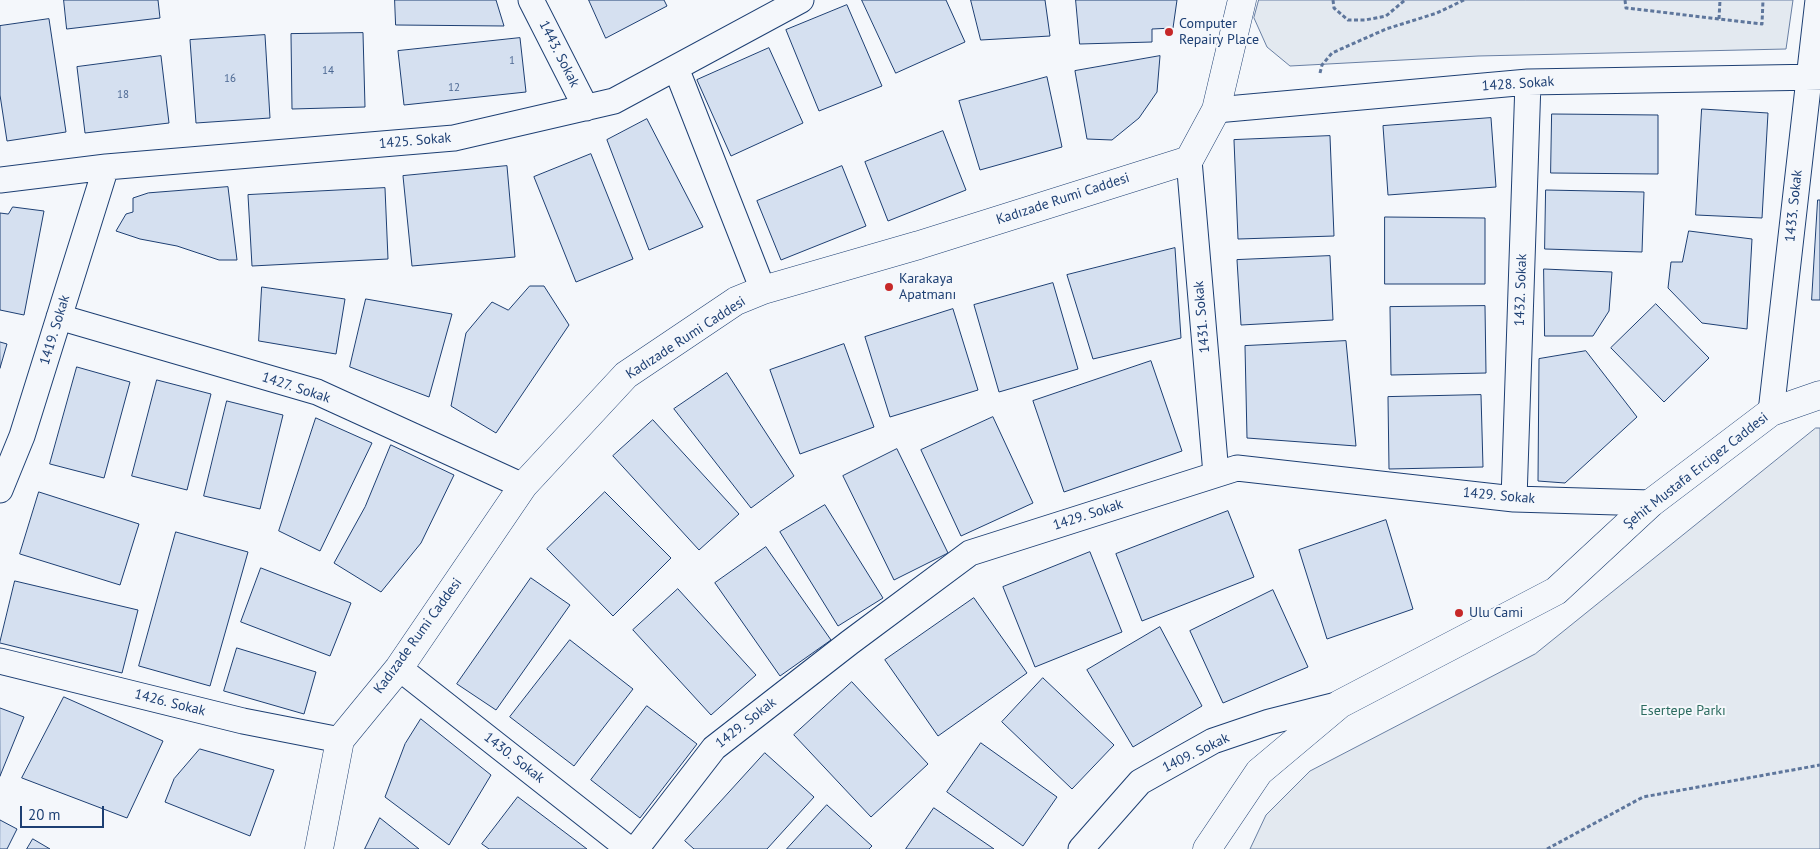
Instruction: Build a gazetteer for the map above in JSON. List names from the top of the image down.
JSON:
{
  "streets": {
    "street": [
      "1443. Sokak",
      "1428. Sokak",
      "1425. Sokak",
      "Kadızade Rumi Caddesi",
      "1433. Sokak",
      "1432. Sokak",
      "1431. Sokak",
      "1419. Sokak",
      "1427. Sokak",
      "Şehit Mustafa Ercigez Caddesi",
      "1429. Sokak",
      "1426. Sokak",
      "1409. Sokak",
      "1430. Sokak"
    ]
  },
  "crossings": [
    ["1443. Sokak", "1425. Sokak"],
    ["1428. Sokak", "1433. Sokak"],
    ["1428. Sokak", "1432. Sokak"],
    ["1425. Sokak", "1419. Sokak"],
    ["Kadızade Rumi Caddesi", "1431. Sokak"],
    ["Kadızade Rumi Caddesi", "1427. Sokak"],
    ["Kadızade Rumi Caddesi", "1426. Sokak"],
    ["Kadızade Rumi Caddesi", "1430. Sokak"],
    ["1433. Sokak", "Şehit Mustafa Ercigez Caddesi"],
    ["1432. Sokak", "1429. Sokak"],
    ["1431. Sokak", "1429. Sokak"],
    ["1419. Sokak", "1427. Sokak"],
    ["Şehit Mustafa Ercigez Caddesi", "1429. Sokak"],
    ["Şehit Mustafa Ercigez Caddesi", "1409. Sokak"]
  ],
  "parks": ["Esertepe Parkı"],
  "places": ["Computer Repairy Place", "Karakaya Apatmanı", "Ulu Cami"],
  "house_numbers": [
    "1",
    "14",
    "16",
    "12",
    "18"
  ],
  "scale_bar": "20 m"
}
